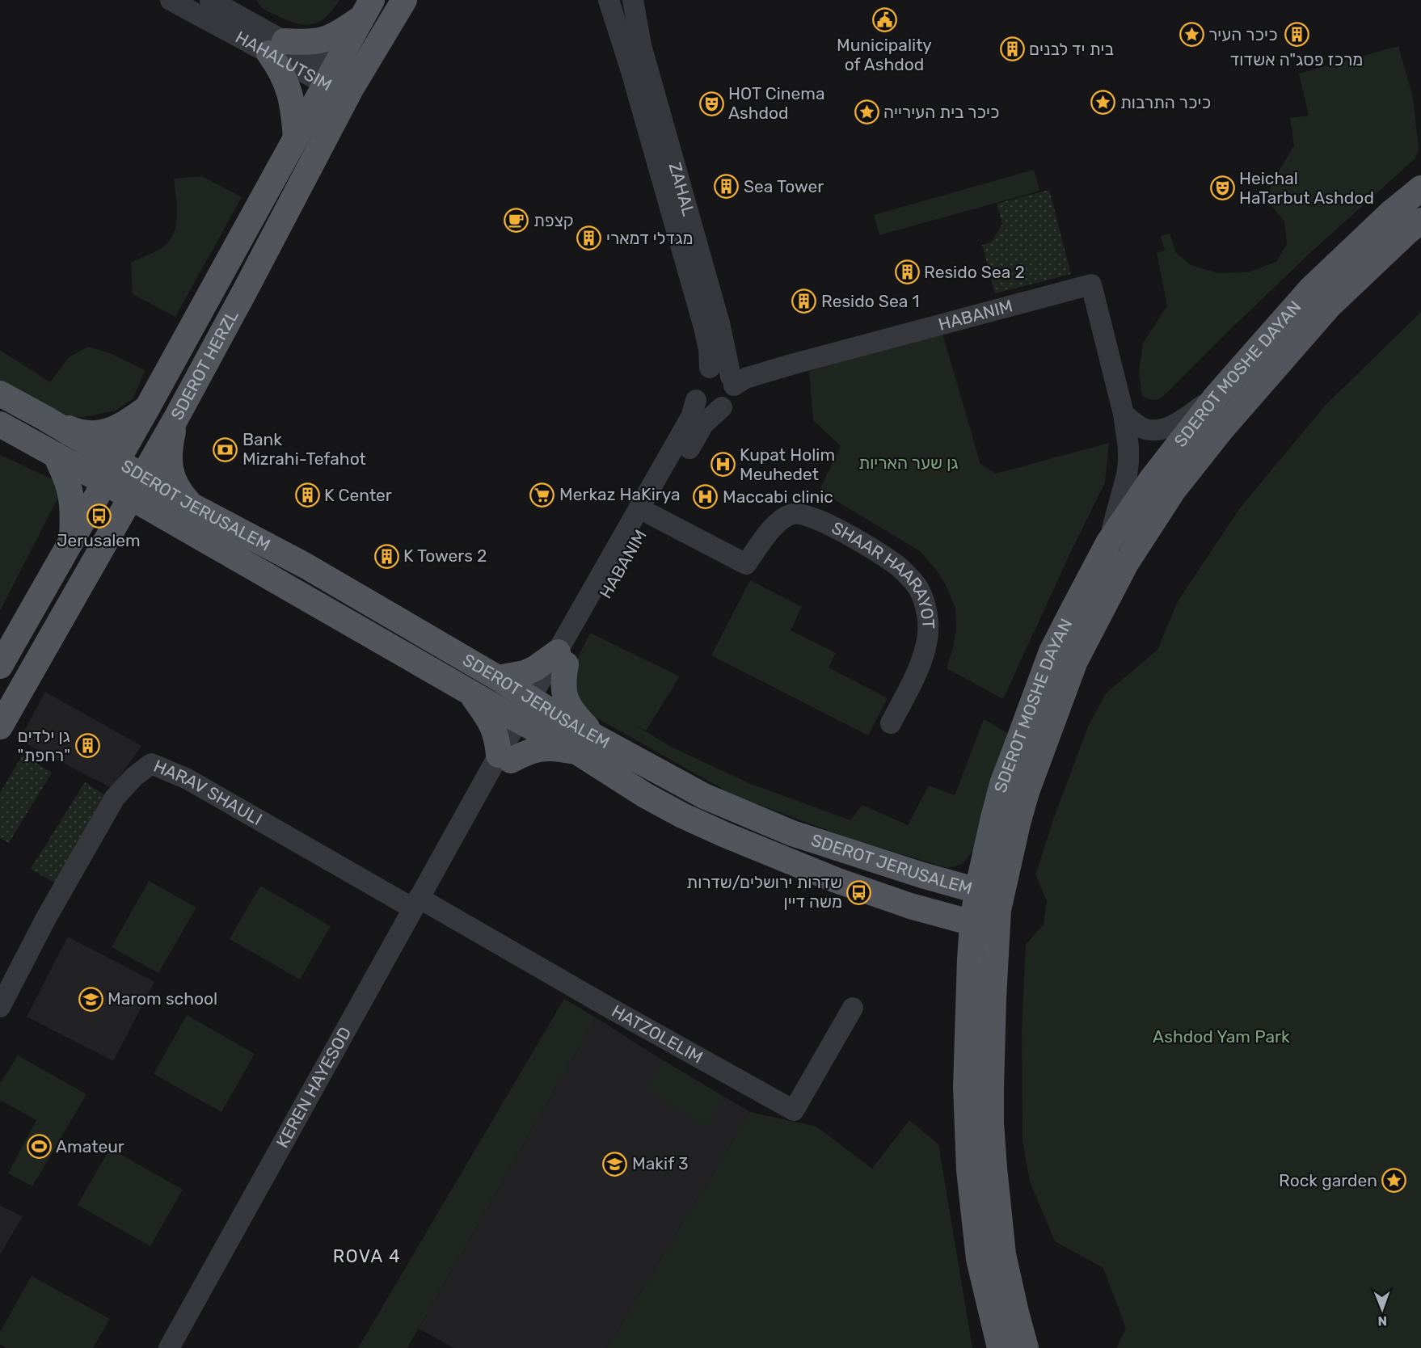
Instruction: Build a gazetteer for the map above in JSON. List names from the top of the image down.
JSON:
{
  "streets": {
    "main road": ["SDEROT HERZL", "SDEROT MOSHE DAYAN", "SDEROT JERUSALEM"],
    "street": [
      "HAHALUTSIM",
      "ZAHAL",
      "HABANIM",
      "SHAAR HAARAYOT",
      "HARAV SHAULI",
      "HATZOLELIM",
      "KEREN HAYESOD"
    ]
  },
  "crossings": [
    ["HAHALUTSIM", "SDEROT HERZL"],
    ["ZAHAL", "HABANIM"],
    ["HABANIM", "SDEROT MOSHE DAYAN"],
    ["HABANIM", "SDEROT JERUSALEM"],
    ["HABANIM", "SHAAR HAARAYOT"],
    ["HABANIM", "KEREN HAYESOD"],
    ["SDEROT HERZL", "SDEROT JERUSALEM"],
    ["SDEROT MOSHE DAYAN", "SDEROT JERUSALEM"],
    ["SDEROT JERUSALEM", "KEREN HAYESOD"],
    ["HARAV SHAULI", "HATZOLELIM"],
    ["HARAV SHAULI", "KEREN HAYESOD"],
    ["HATZOLELIM", "KEREN HAYESOD"]
  ],
  "districts": ["ROVA 4"],
  "parks": ["גן שער האריות", "Ashdod Yam Park"],
  "places": {
    "public building": ["Municipality of Ashdod"],
    "place": [
      "כיכר העיר",
      "כיכר התרבות",
      "כיכר בית העירייה",
      "Rock garden"
    ],
    "building": [
      "מרכז פסג\"ה אשדוד",
      "בית יד לבנים",
      "Sea Tower",
      "מגדלי דמארי",
      "Resido Sea 2",
      "Resido Sea 1",
      "K Center",
      "K Towers 2",
      "גן ילדים \"רחפת\""
    ],
    "theatre": ["HOT Cinema Ashdod", "Heichal HaTarbut Ashdod"],
    "cafe": ["קצפת"],
    "bank": ["Bank Mizrahi-Tefahot"],
    "hospital": ["Kupat Holim Meuhedet", "Maccabi clinic"],
    "supermarket": ["Merkaz HaKirya"],
    "bus stop": ["Jerusalem", "שדרות ירושלים/שדרות משה דיין"],
    "school or university": ["Marom school", "Makif 3"],
    "sports": ["Amateur"]
  },
  "north": "bottom"
}
